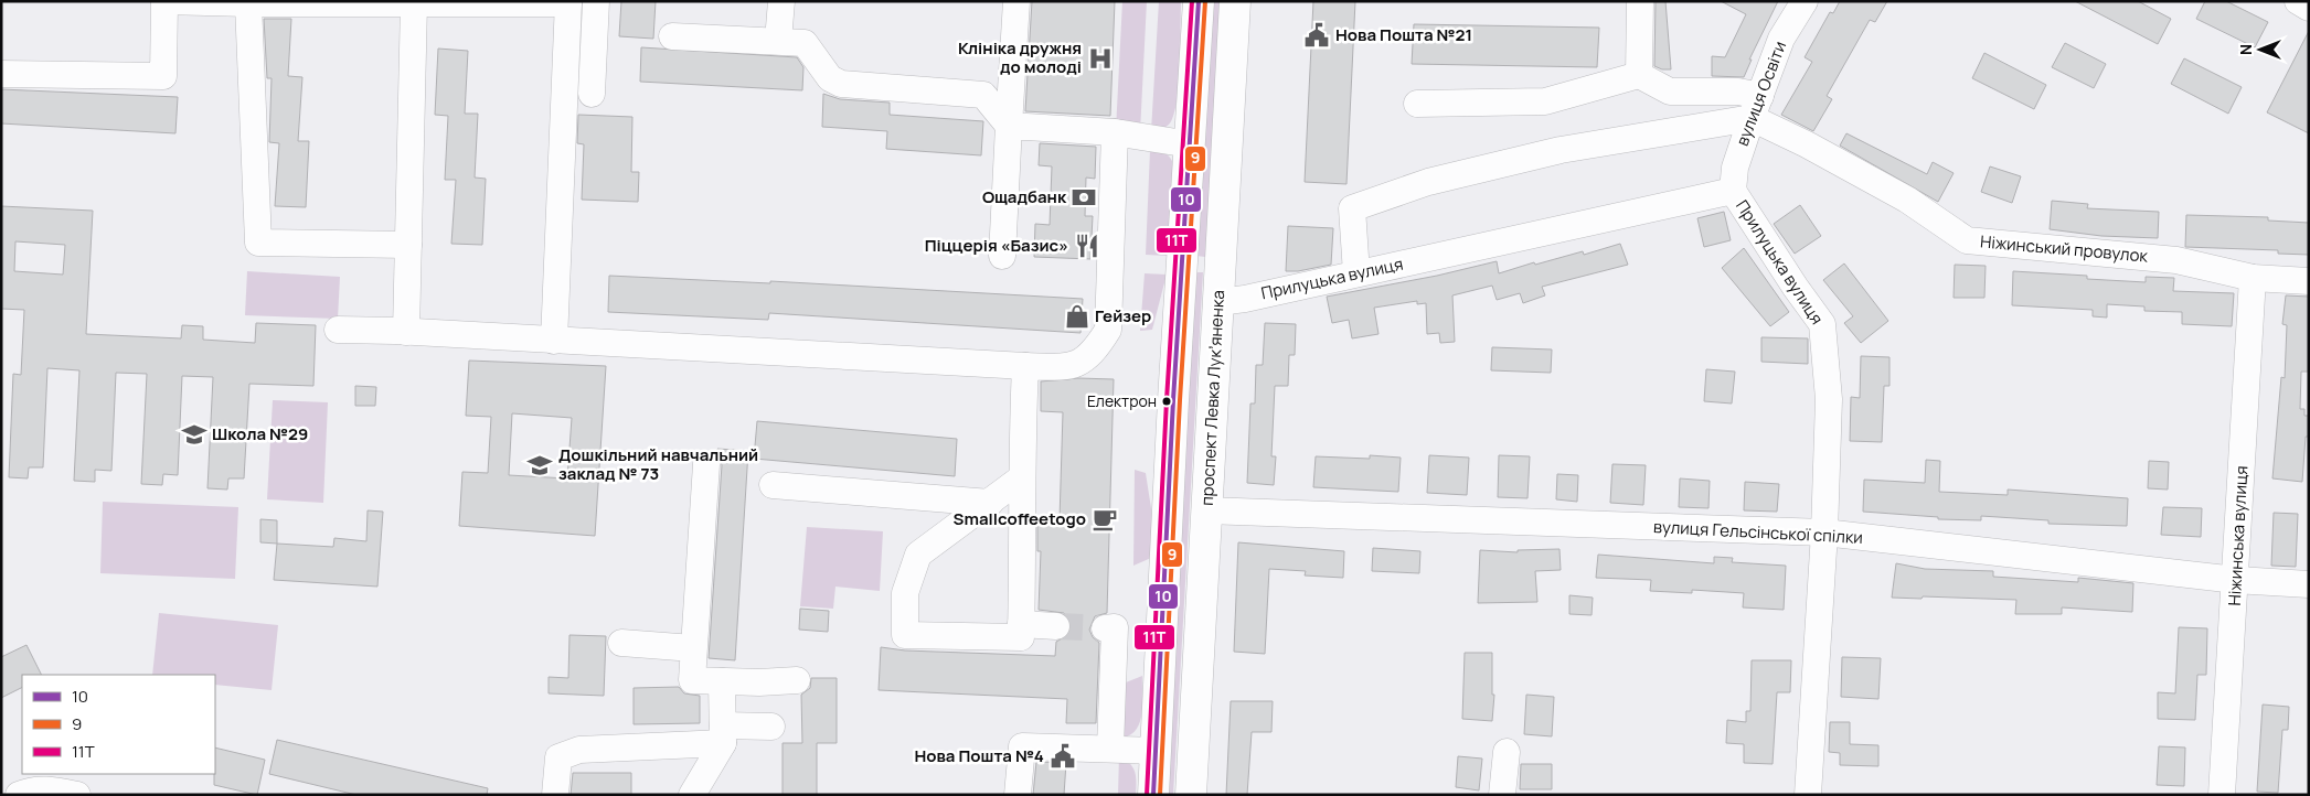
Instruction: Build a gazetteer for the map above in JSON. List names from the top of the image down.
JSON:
{
  "streets": {
    "main road": ["проспект Левка Лукʼяненка"],
    "street": [
      "вулиця Освіти",
      "Ніжинський провулок",
      "Прилуцька вулиця",
      "вулиця Гельсінської спілки",
      "Ніжинська вулиця"
    ]
  },
  "crossings": [
    ["вулиця Освіти", "Ніжинський провулок"],
    ["вулиця Освіти", "Прилуцька вулиця"],
    ["Ніжинський провулок", "Ніжинська вулиця"],
    ["Прилуцька вулиця", "проспект Левка Лукʼяненка"],
    ["Прилуцька вулиця", "вулиця Гельсінської спілки"],
    ["проспект Левка Лукʼяненка", "вулиця Гельсінської спілки"],
    ["вулиця Гельсінської спілки", "Ніжинська вулиця"]
  ],
  "places": {
    "public building": ["Нова Пошта №21", "Нова Пошта №4"],
    "hospital": ["Клініка дружня до молоді"],
    "bank": ["Ощадбанк"],
    "restaurant": ["Піццерія «Базис»"],
    "shop": ["Гейзер"],
    "other": ["Електрон"],
    "school or university": ["Школа №29", "Дошкільний навчальний заклад № 73"],
    "cafe": ["Smallcoffeetogo"]
  },
  "lines": ["transit line 10", "transit line 9", "transit line 11Т"],
  "legend": ["10", "9", "11Т"],
  "north": "left"
}
